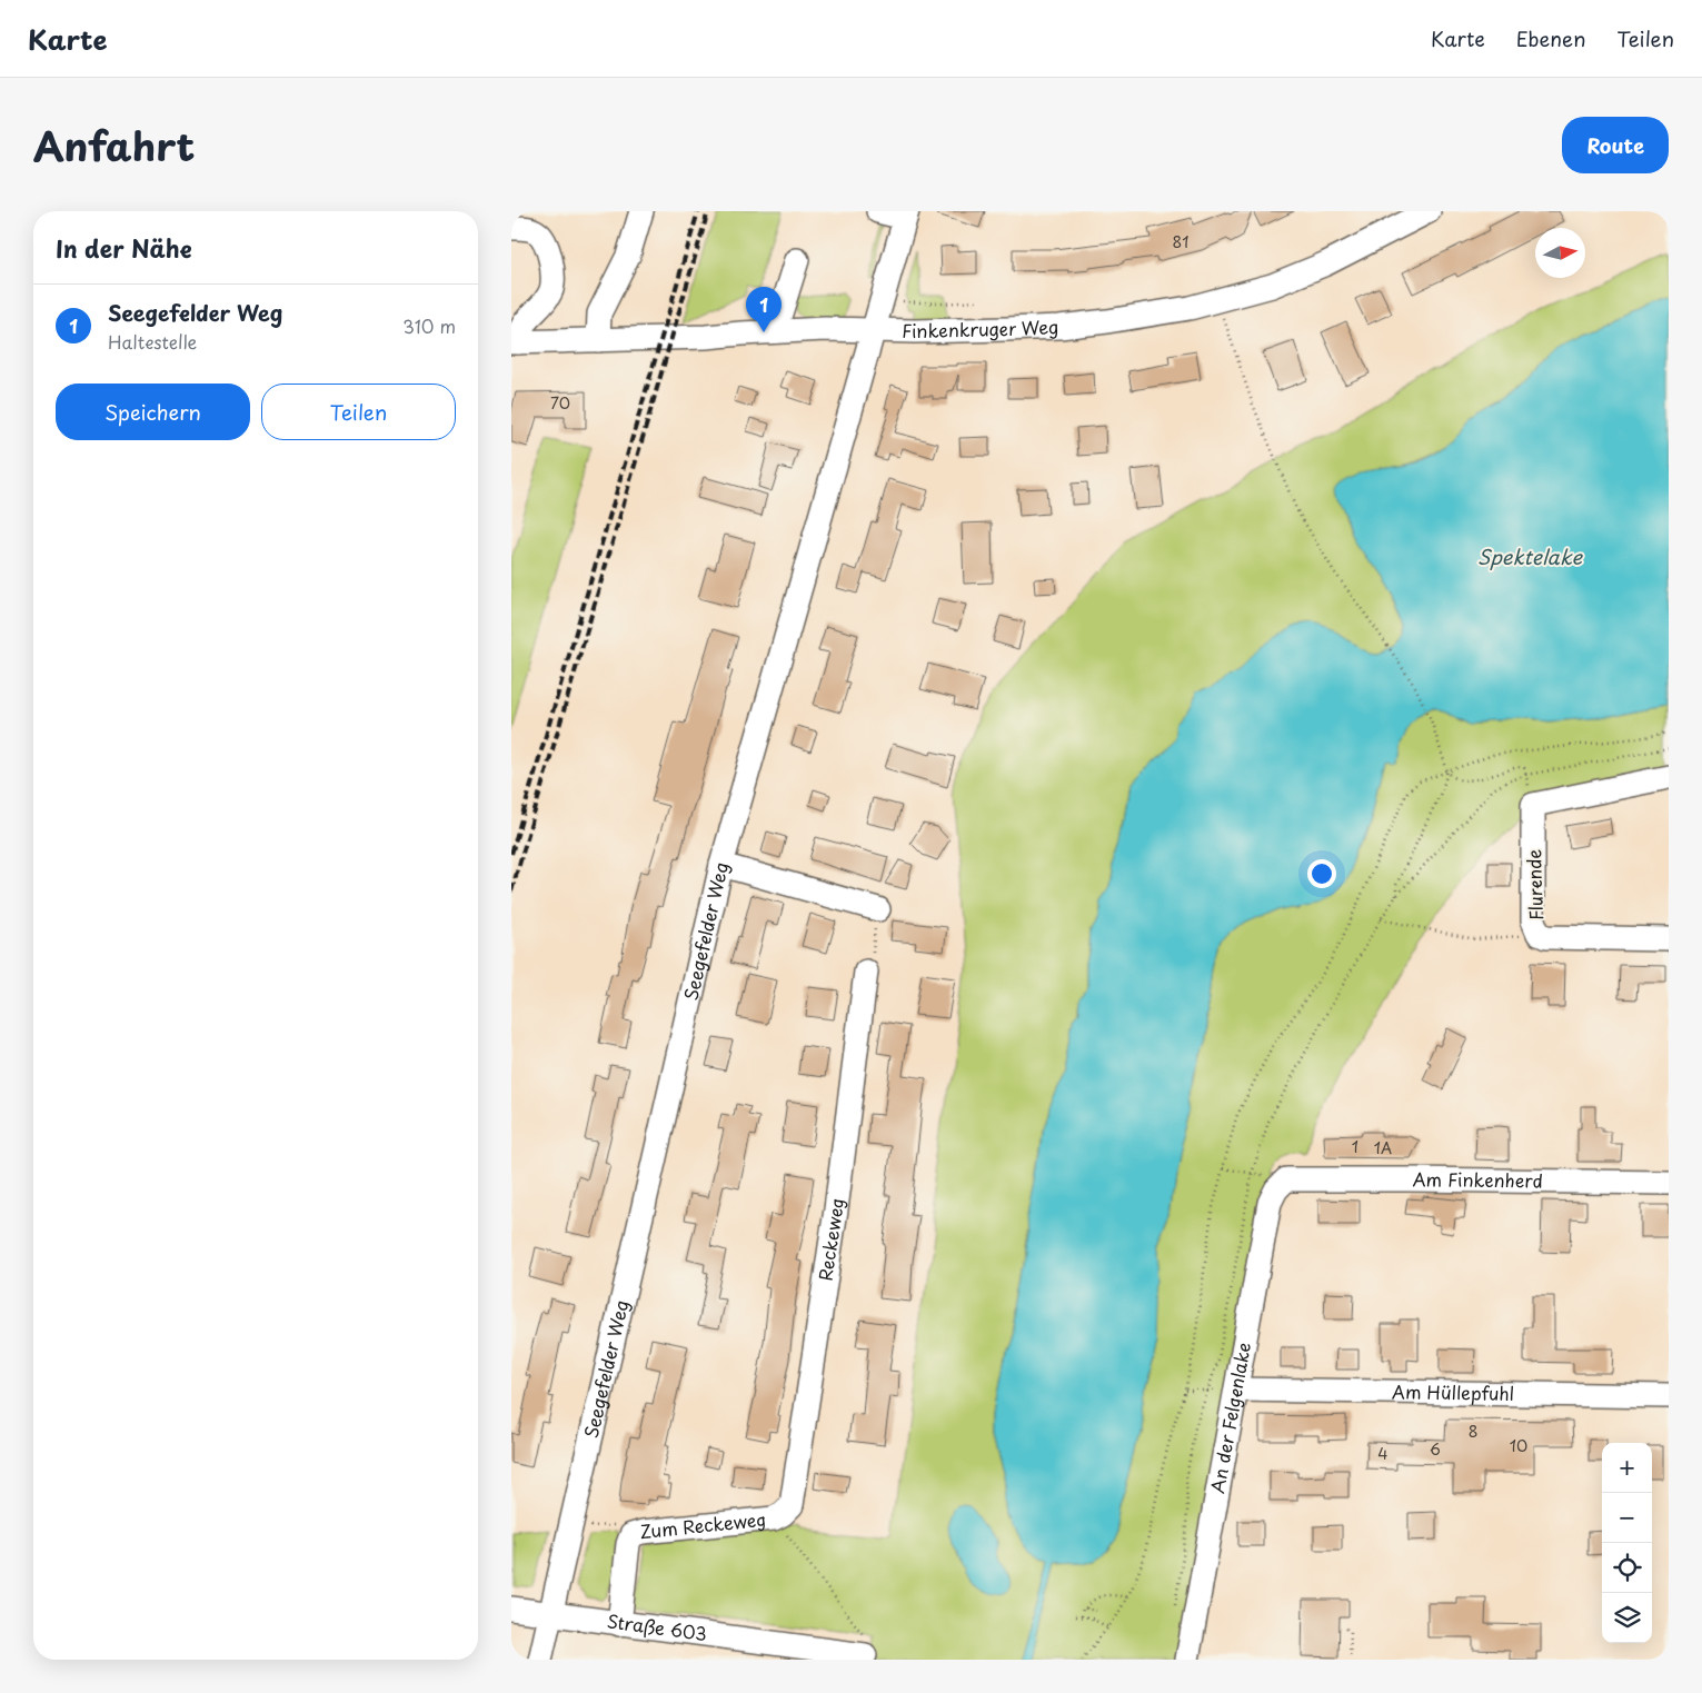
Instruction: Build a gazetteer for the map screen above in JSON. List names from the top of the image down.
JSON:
{
  "streets": {
    "street": [
      "Finkenkruger Weg",
      "Flurende",
      "Seegefelder Weg",
      "Am Finkenherd",
      "Reckeweg",
      "Am Hüllepfuhl",
      "An der Felgenlake",
      "Zum Reckeweg",
      "Straße 603"
    ]
  },
  "crossings": [
    ["Finkenkruger Weg", "Seegefelder Weg"],
    ["Seegefelder Weg", "Straße 603"],
    ["Am Finkenherd", "An der Felgenlake"],
    ["Reckeweg", "Zum Reckeweg"],
    ["Am Hüllepfuhl", "An der Felgenlake"],
    ["Zum Reckeweg", "Straße 603"]
  ],
  "water": ["Spektelake"],
  "house_numbers": [
    "81",
    "70",
    "1",
    "1A",
    "8",
    "10",
    "6",
    "4"
  ],
  "north": "right",
  "page": {
    "header": "Karte",
    "nav": ["Karte", "Ebenen", "Teilen"],
    "title": "Anfahrt",
    "buttons": [
      "Route",
      ["Speichern", "Teilen"]
    ],
    "heading": "In der Nähe",
    "list": [
      {
        "mark": "1",
        "name": "Seegefelder Weg",
        "note": "Haltestelle",
        "value": "310 m"
      }
    ],
    "pins": "1",
    "map_buttons": ["+", "−"]
  }
}
